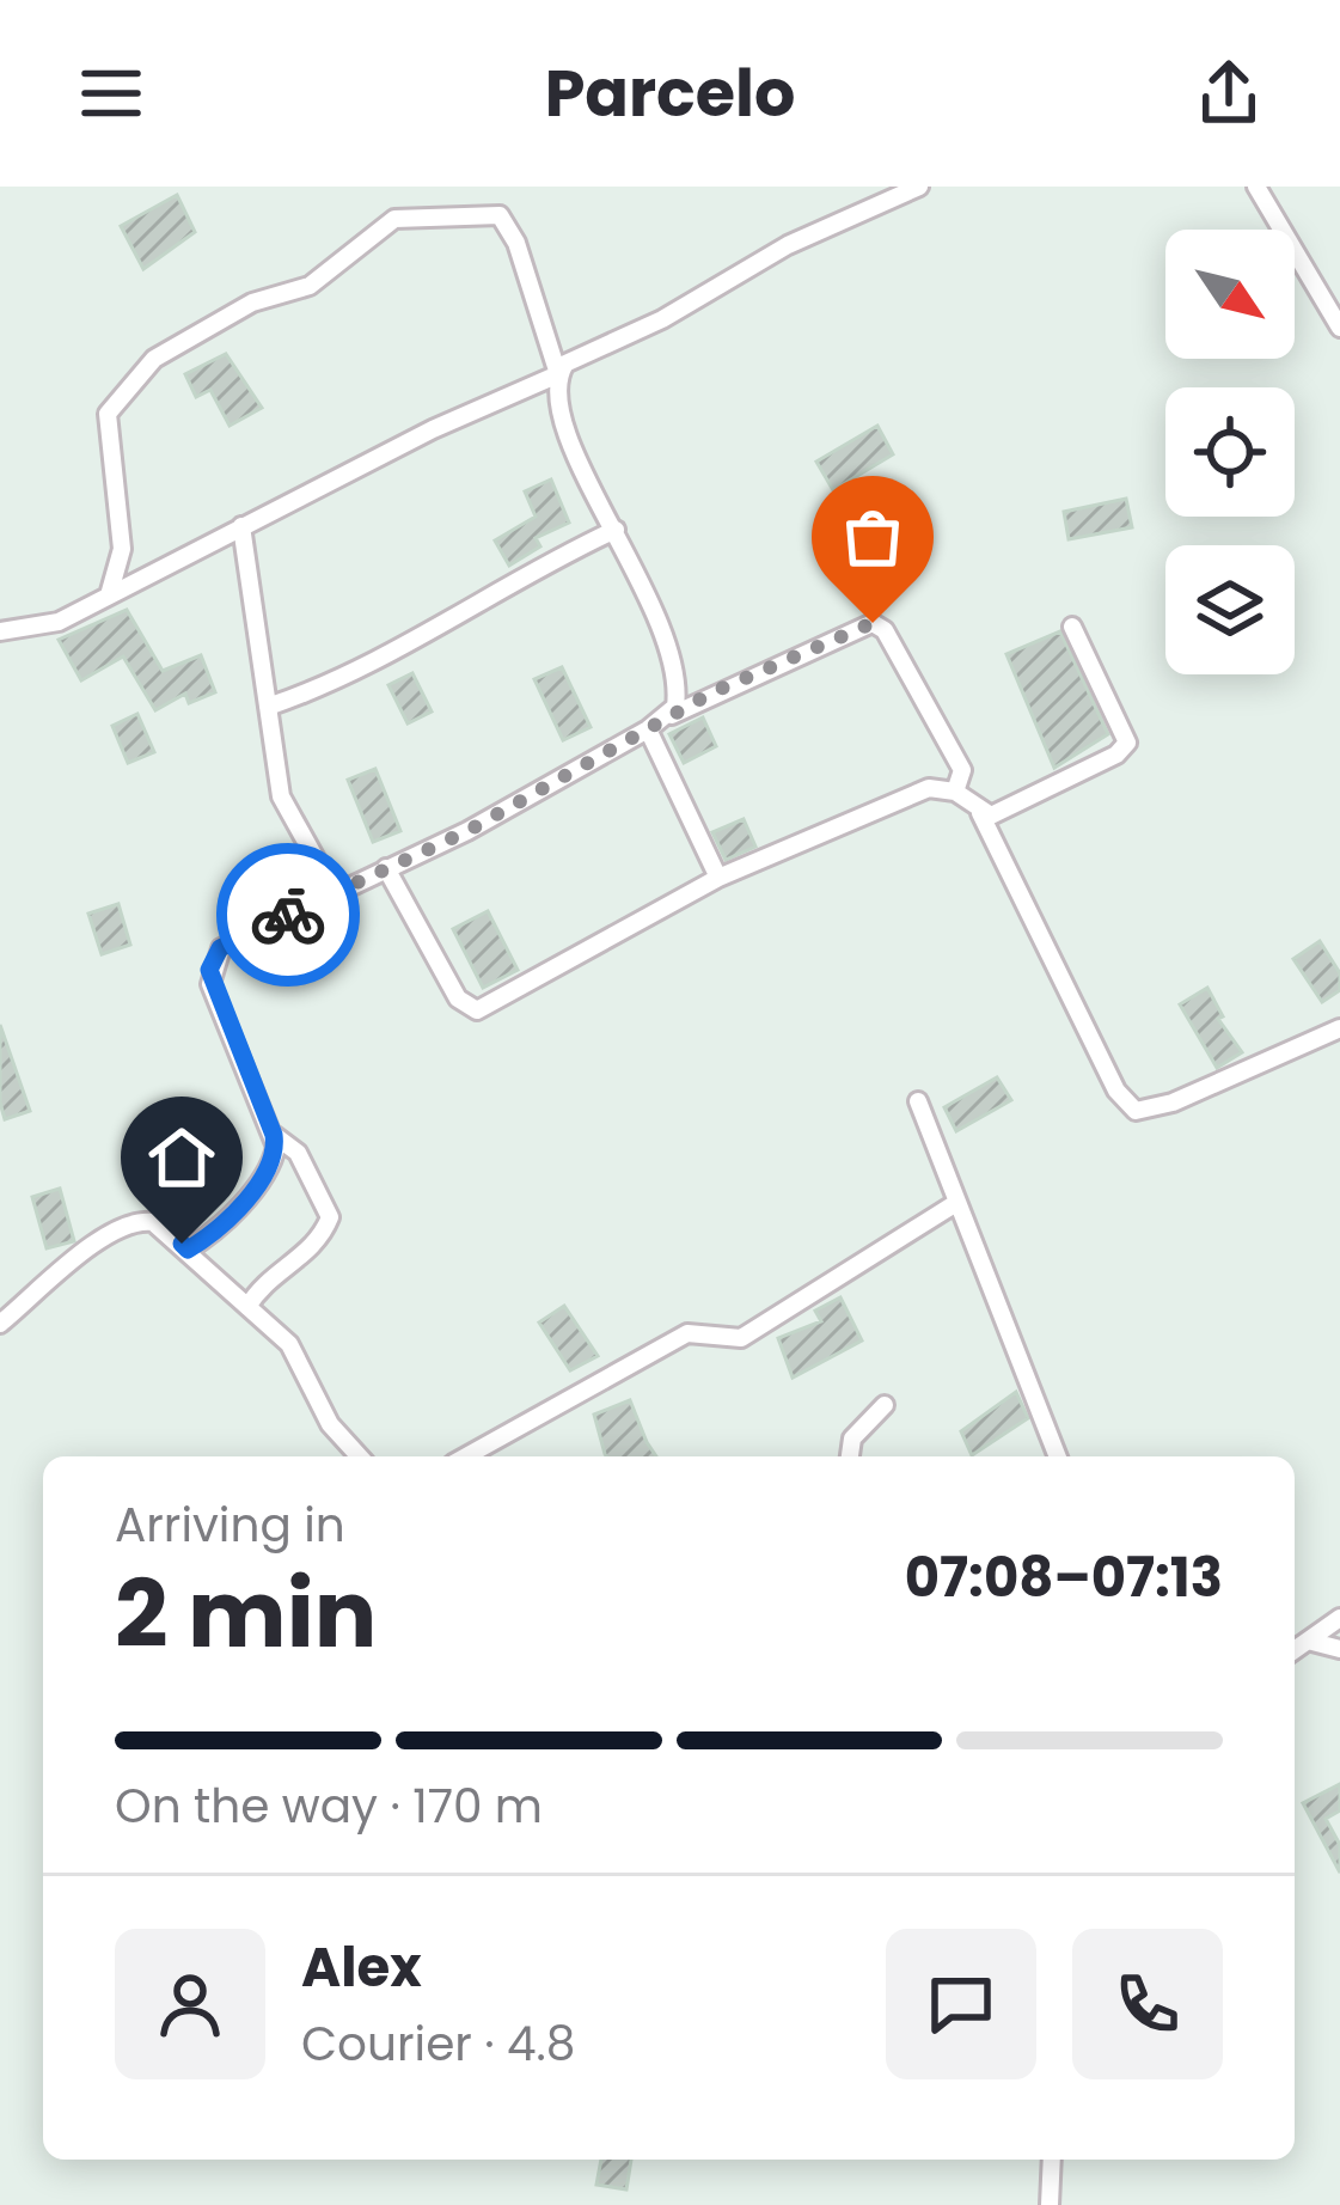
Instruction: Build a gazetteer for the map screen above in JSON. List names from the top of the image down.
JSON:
{
  "north": "bottom right",
  "page": {
    "header": "Parcelo",
    "heading": ["2 min", "Arriving in", "07:08–07:13"],
    "panel": ["Alex", "Courier · 4.8"],
    "bar": "On the way · 170 m"
  }
}
